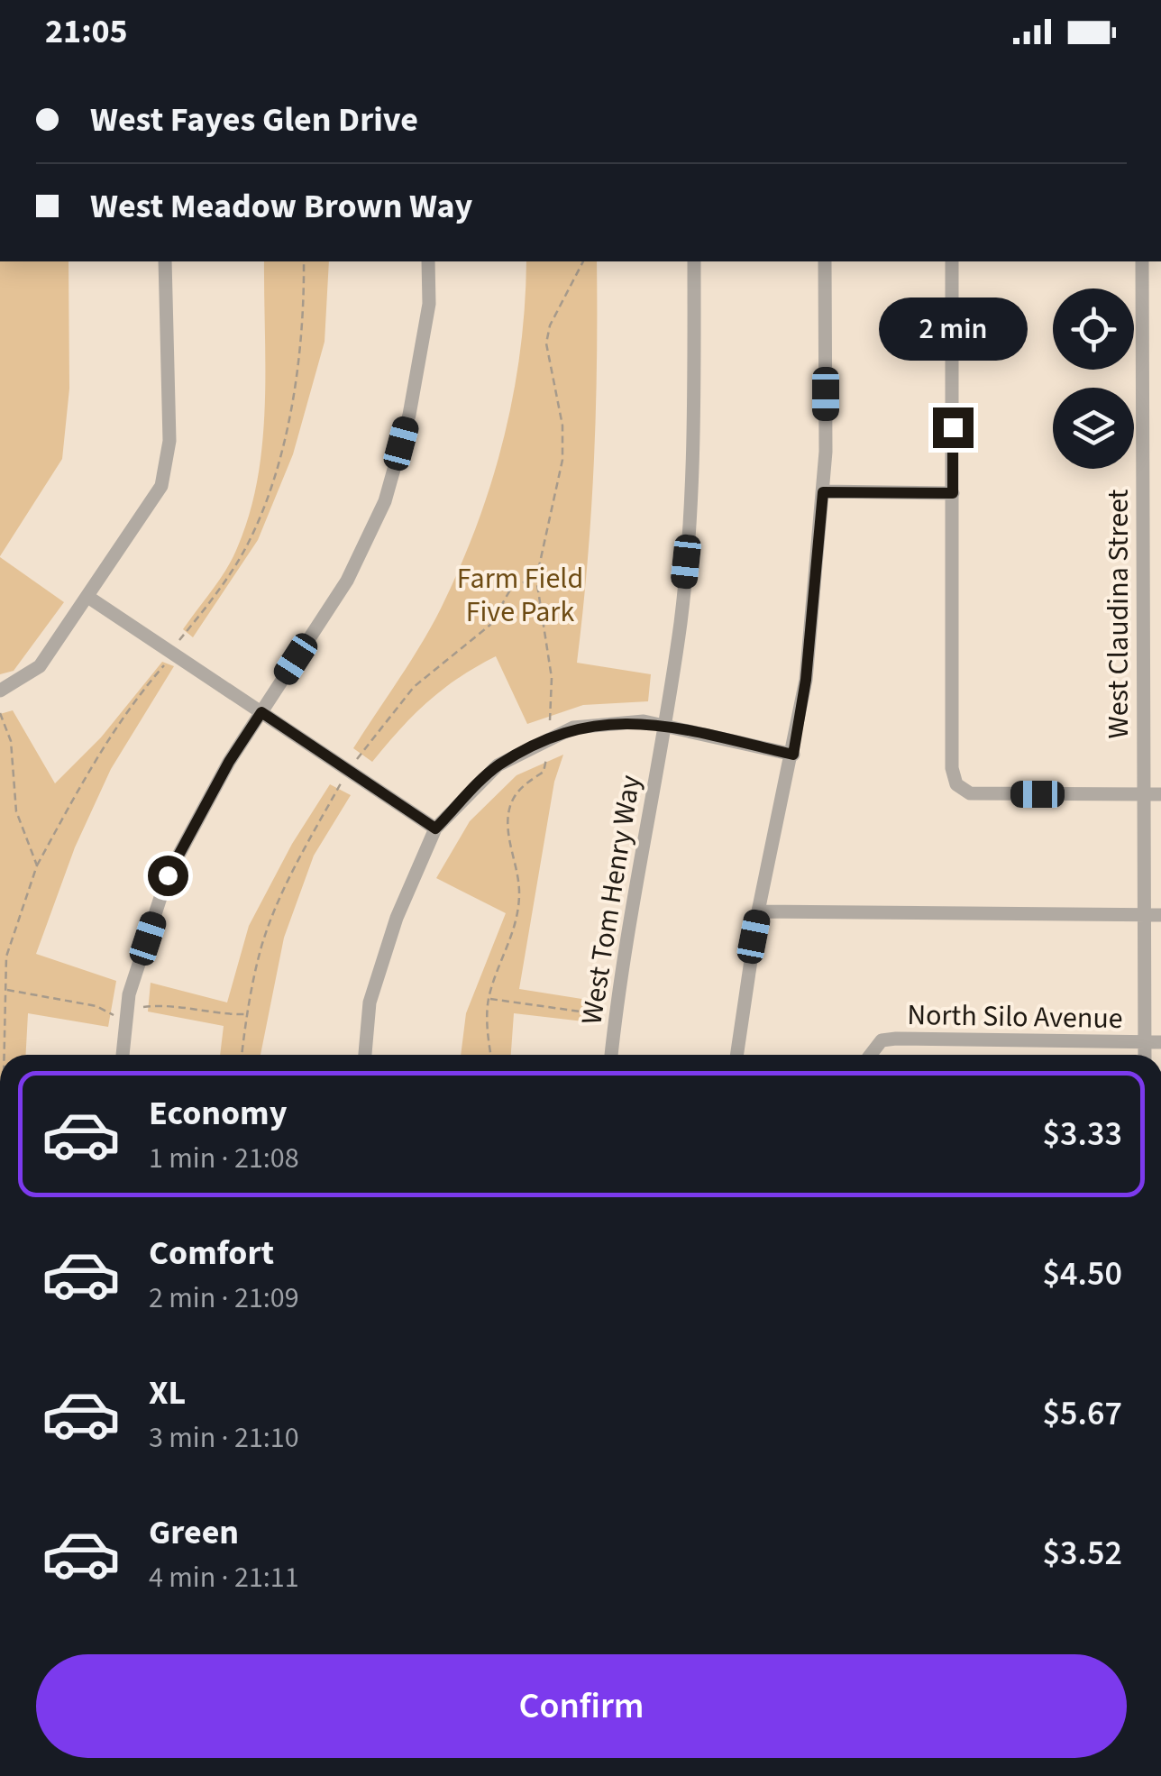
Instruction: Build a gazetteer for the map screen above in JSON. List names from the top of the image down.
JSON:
{
  "streets": {
    "street": ["West Claudina Street", "West Tom Henry Way", "North Silo Avenue"]
  },
  "crossings": [
    ["West Claudina Street", "North Silo Avenue"]
  ],
  "parks": ["Farm Field Five Park"],
  "page": {
    "status": "21:05",
    "banner": ["West Fayes Glen Drive", "West Meadow Brown Way"],
    "bubble": "2 min",
    "list": [
      {
        "name": "Economy",
        "note": "1 min · 21:08",
        "value": "$3.33"
      },
      {
        "name": "Comfort",
        "note": "2 min · 21:09",
        "value": "$4.50"
      },
      {
        "name": "XL",
        "note": "3 min · 21:10",
        "value": "$5.67"
      },
      {
        "name": "Green",
        "note": "4 min · 21:11",
        "value": "$3.52"
      }
    ],
    "buttons": "Confirm"
  }
}
